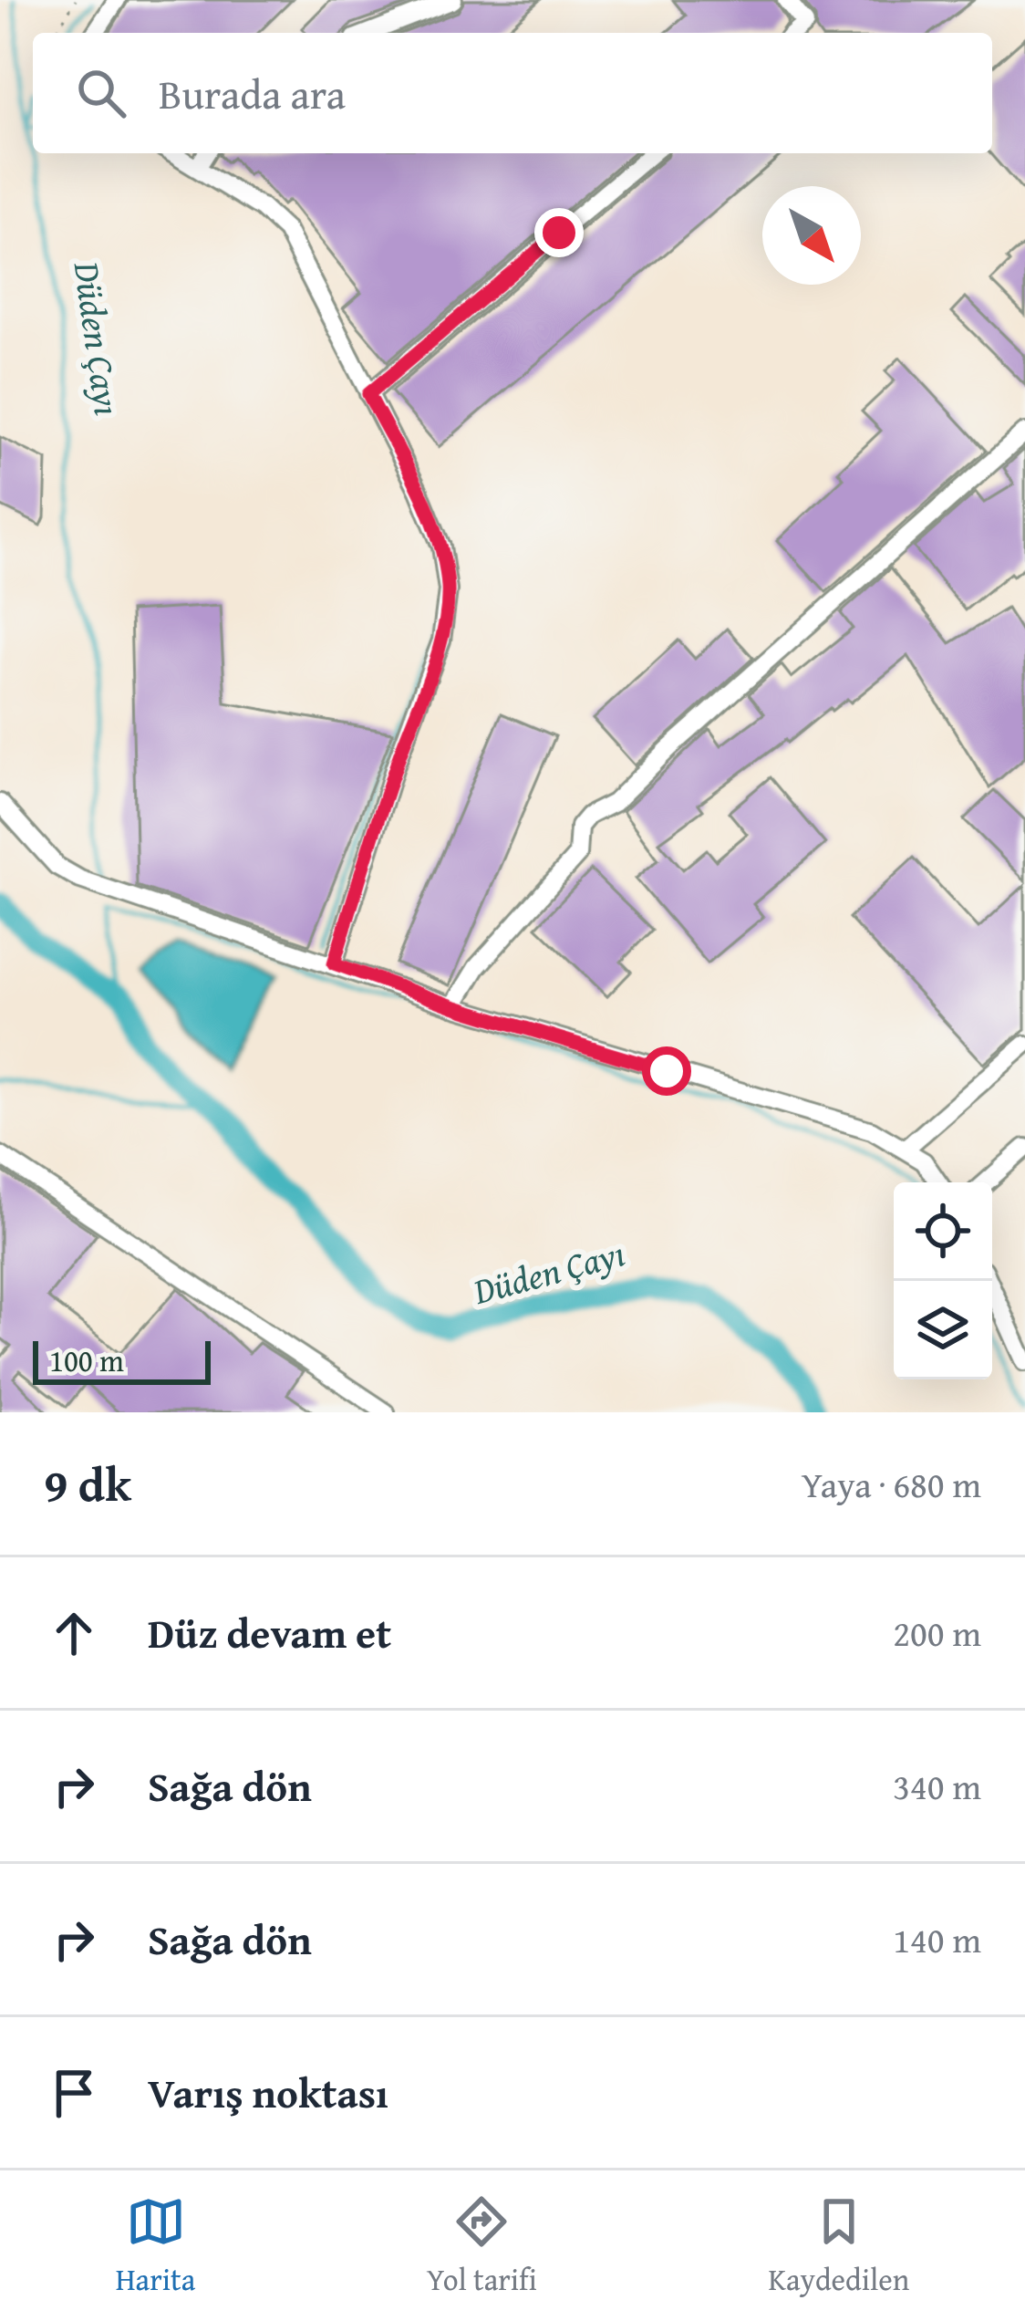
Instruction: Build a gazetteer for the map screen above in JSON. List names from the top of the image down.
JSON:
{
  "water": ["Düden Çayı"],
  "scale_bar": "100 m",
  "north": "bottom right",
  "page": {
    "search": "Burada ara",
    "scale": "100 m",
    "heading": ["9 dk", "Yaya · 680 m"],
    "list": [
      ["Düz devam et", "200 m"],
      ["Sağa dön", "340 m"],
      ["Sağa dön", "140 m"],
      "Varış noktası"
    ],
    "nav": ["Harita", "Yol tarifi", "Kaydedilen"]
  }
}
